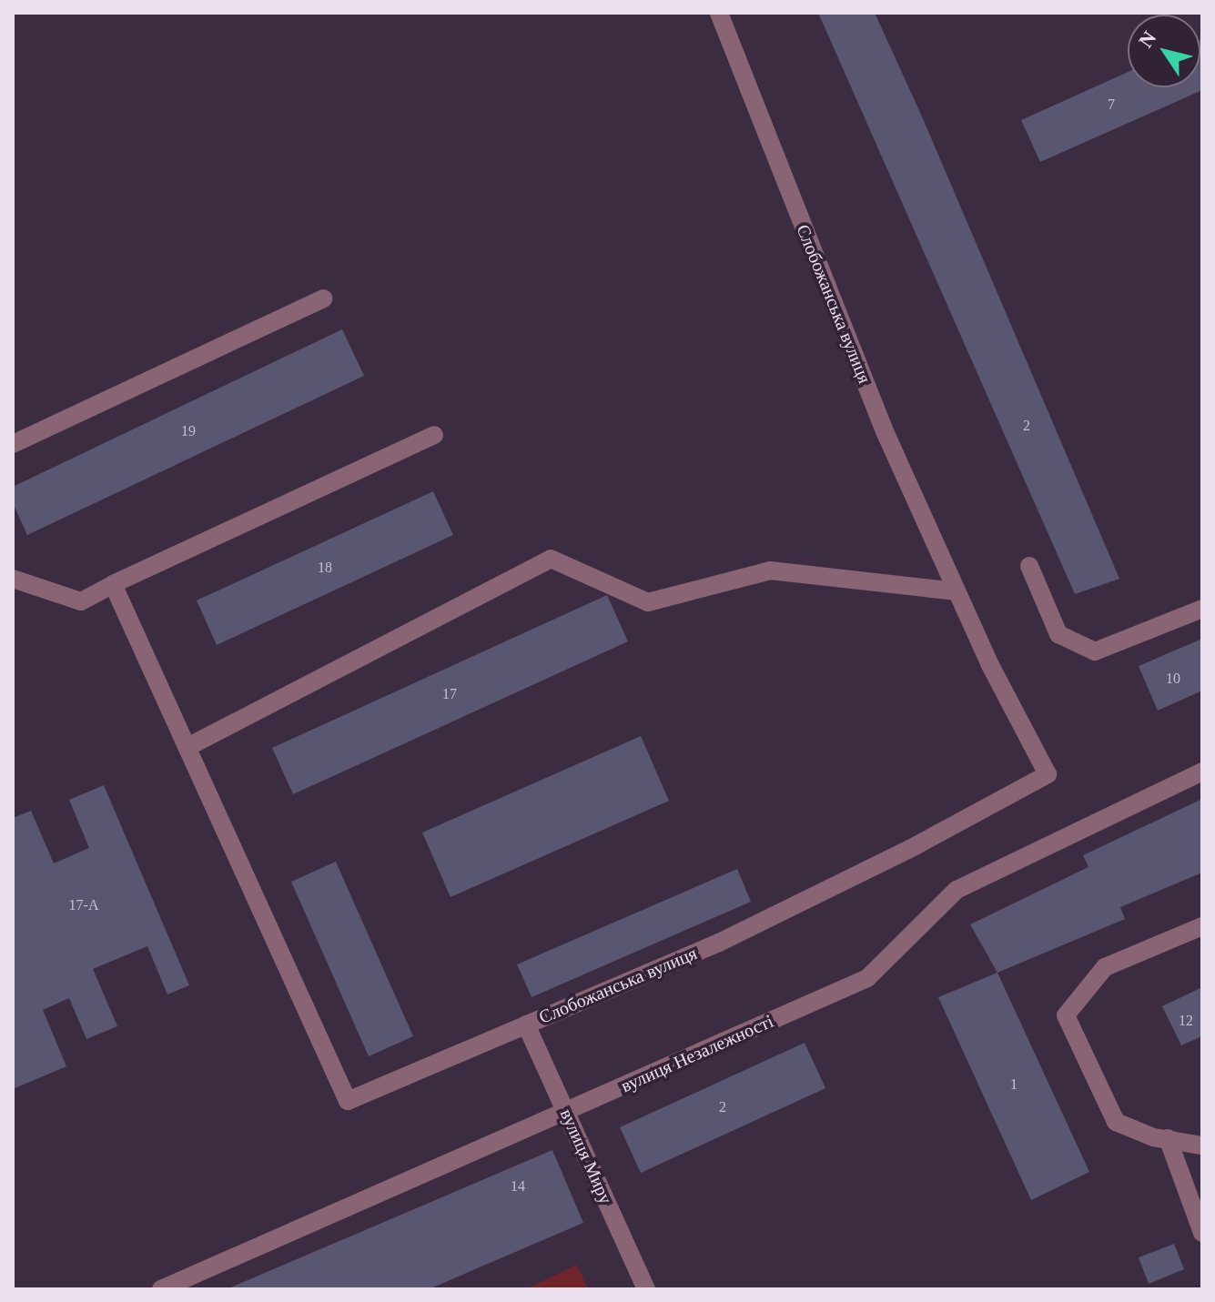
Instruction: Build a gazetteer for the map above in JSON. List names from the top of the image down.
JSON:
{
  "streets": {
    "street": ["Слобожанська вулиця", "вулиця Незалежності", "вулиця Миру"]
  },
  "crossings": [
    ["Слобожанська вулиця", "вулиця Миру"],
    ["вулиця Незалежності", "вулиця Миру"]
  ],
  "house_numbers": [
    "7",
    "2",
    "19",
    "18",
    "10",
    "17",
    "17-А",
    "12",
    "1",
    "2",
    "14"
  ],
  "north": "top left"
}
